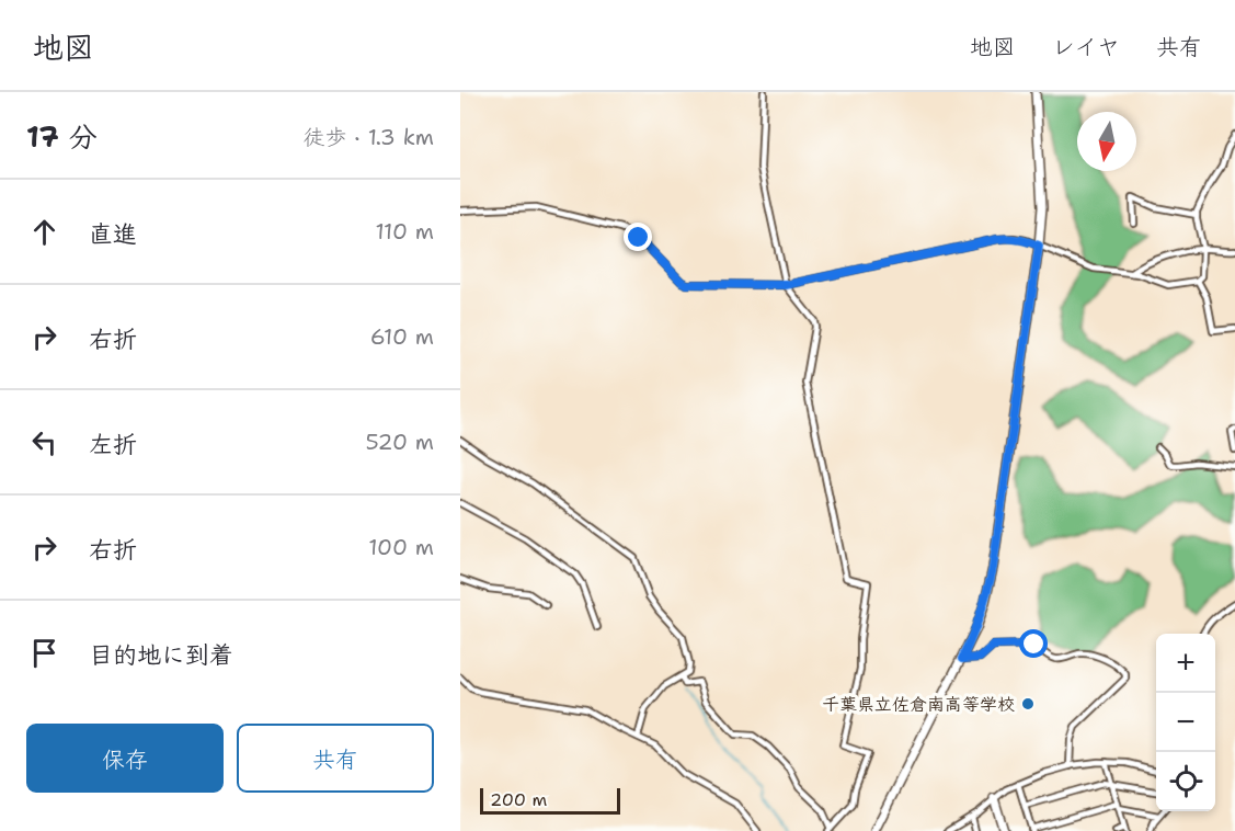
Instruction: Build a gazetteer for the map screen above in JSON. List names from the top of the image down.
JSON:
{
  "places": ["千葉県立佐倉南高等学校"],
  "scale_bar": "200 m",
  "north": "bottom",
  "page": {
    "header": "地図",
    "nav": ["地図", "レイヤ", "共有"],
    "heading": ["17 分", "徒歩 · 1.3 km"],
    "list": [
      ["直進", "110 m"],
      ["右折", "610 m"],
      ["左折", "520 m"],
      ["右折", "100 m"],
      "目的地に到着"
    ],
    "map_buttons": ["+", "−"],
    "buttons": ["保存", "共有"],
    "scale": "200 m"
  }
}
